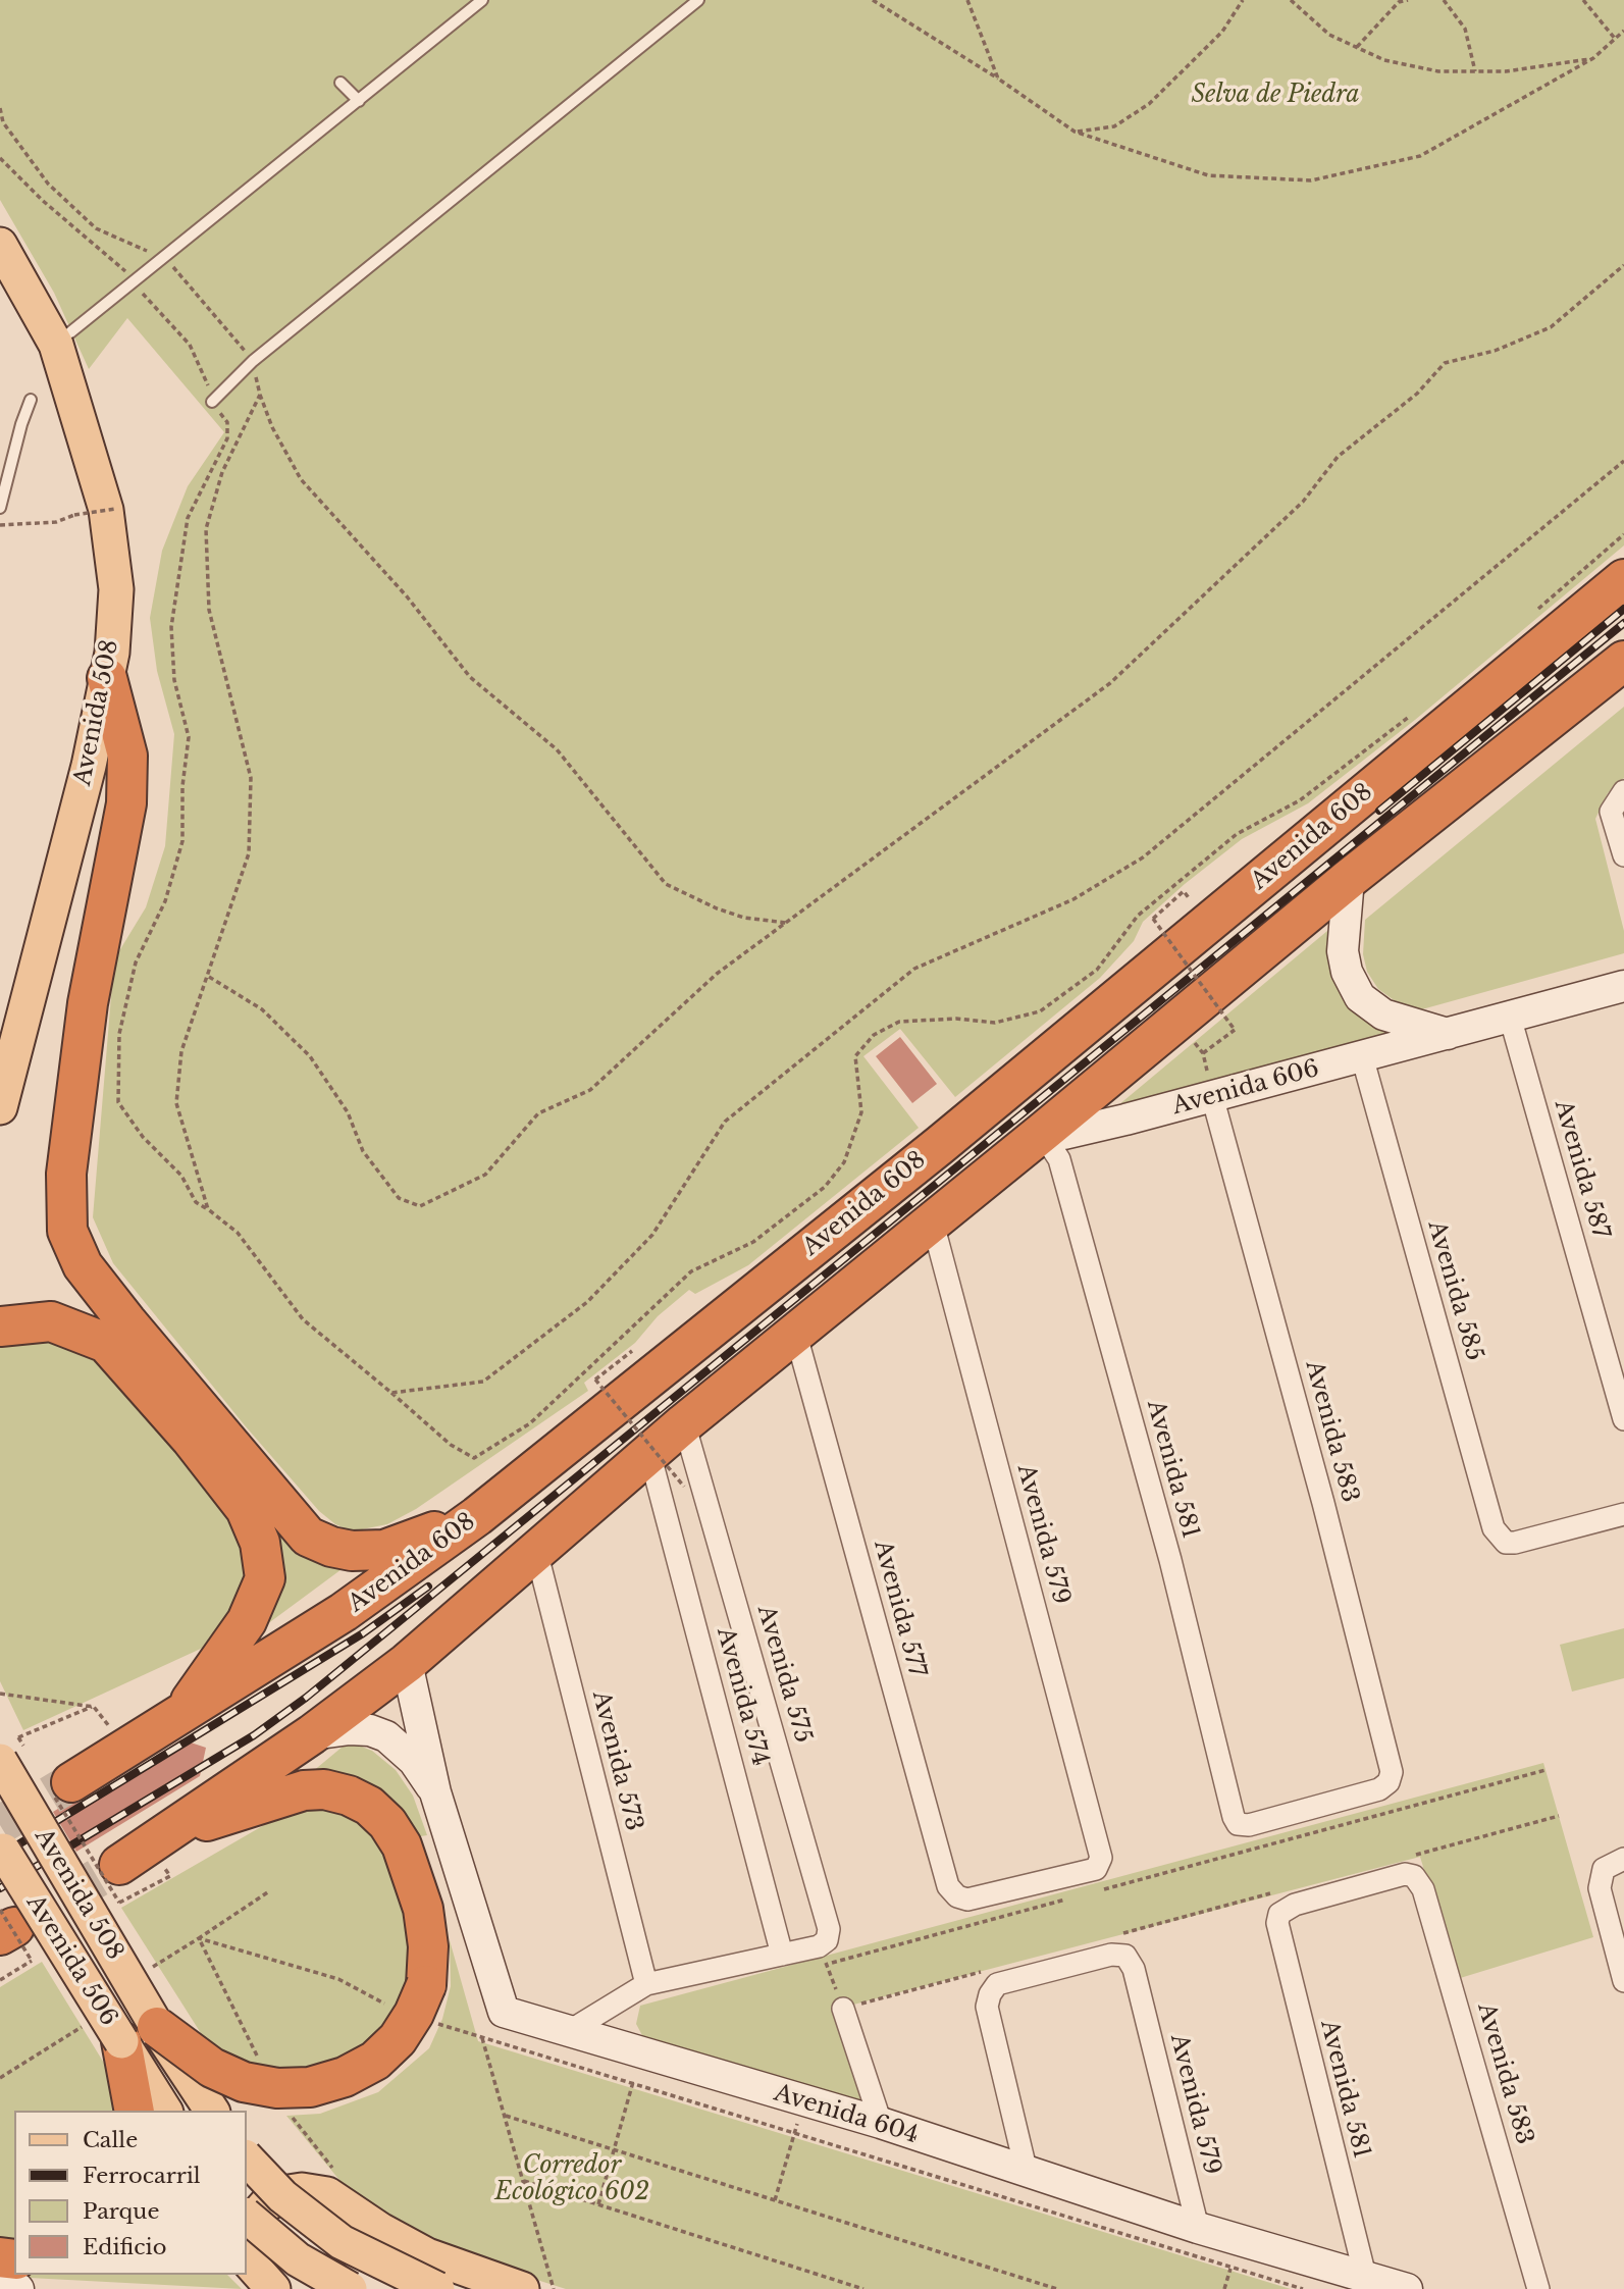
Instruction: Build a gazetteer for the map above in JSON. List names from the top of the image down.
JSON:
{
  "streets": {
    "highway": ["Avenida 608"],
    "main road": ["Avenida 508", "Avenida 506"],
    "street": [
      "Avenida 606",
      "Avenida 587",
      "Avenida 585",
      "Avenida 583",
      "Avenida 581",
      "Avenida 579",
      "Avenida 577",
      "Avenida 575",
      "Avenida 574",
      "Avenida 573",
      "Avenida 604"
    ]
  },
  "crossings": [
    ["Avenida 606", "Avenida 587"],
    ["Avenida 606", "Avenida 585"],
    ["Avenida 606", "Avenida 583"],
    ["Avenida 606", "Avenida 581"],
    ["Avenida 583", "Avenida 581"],
    ["Avenida 581", "Avenida 604"],
    ["Avenida 579", "Avenida 577"],
    ["Avenida 579", "Avenida 604"]
  ],
  "parks": ["Selva de Piedra", "Corredor Ecológico 602"],
  "legend": [
    "Calle",
    "Ferrocarril",
    "Parque",
    "Edificio"
  ]
}
